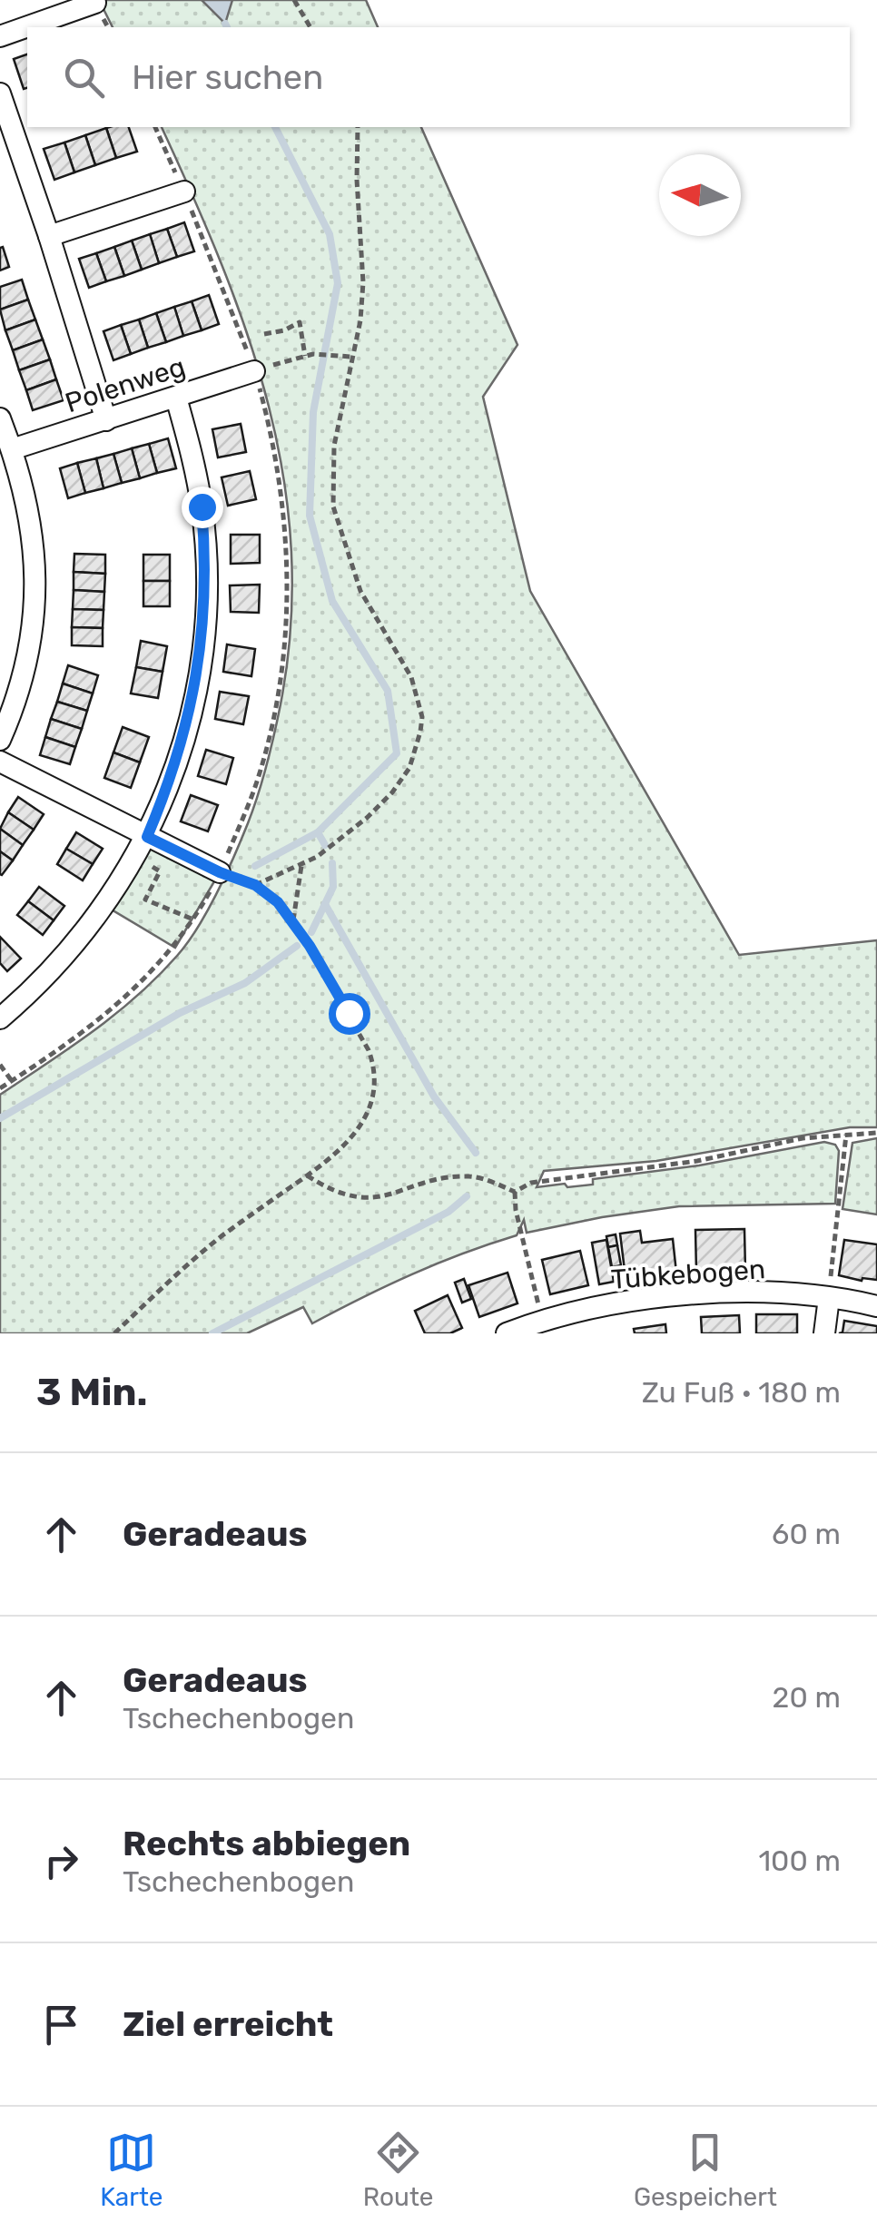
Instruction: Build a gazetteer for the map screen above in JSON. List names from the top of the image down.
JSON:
{
  "streets": {
    "street": ["Polenweg", "Tübkebogen"]
  },
  "north": "left",
  "page": {
    "search": "Hier suchen",
    "heading": ["3 Min.", "Zu Fuß · 180 m"],
    "list": [
      ["Geradeaus", "60 m"],
      ["Geradeaus", "Tschechenbogen", "20 m"],
      ["Rechts abbiegen", "Tschechenbogen", "100 m"],
      "Ziel erreicht"
    ],
    "nav": ["Karte", "Route", "Gespeichert"]
  }
}
